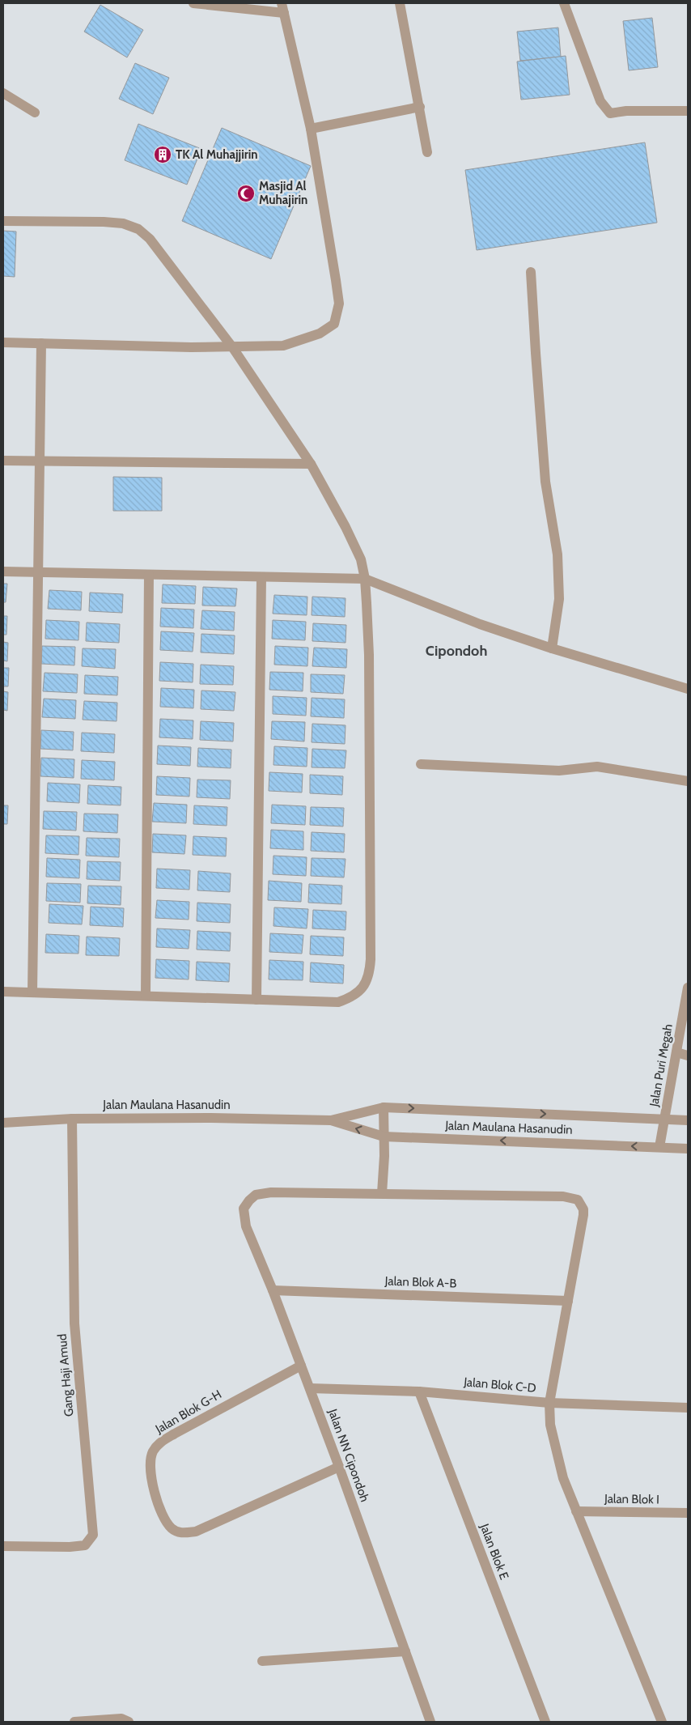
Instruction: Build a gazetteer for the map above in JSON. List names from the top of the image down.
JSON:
{
  "streets": {
    "street": [
      "Jalan Puri Megah",
      "Jalan Maulana Hasanudin",
      "Jalan Blok A-B",
      "Gang Haji Amud",
      "Jalan Blok C-D",
      "Jalan Blok G-H",
      "Jalan NN Cipondoh",
      "Jalan Blok I",
      "Jalan Blok E"
    ]
  },
  "crossings": [
    ["Jalan Puri Megah", "Jalan Maulana Hasanudin"],
    ["Jalan Maulana Hasanudin", "Gang Haji Amud"],
    ["Jalan Blok A-B", "Jalan NN Cipondoh"],
    ["Jalan Blok C-D", "Jalan NN Cipondoh"],
    ["Jalan Blok C-D", "Jalan Blok E"],
    ["Jalan Blok G-H", "Jalan NN Cipondoh"]
  ],
  "districts": ["Cipondoh"],
  "places": {
    "building": ["TK Al Muhajjirin"],
    "mosque": ["Masjid Al Muhajirin"]
  }
}
